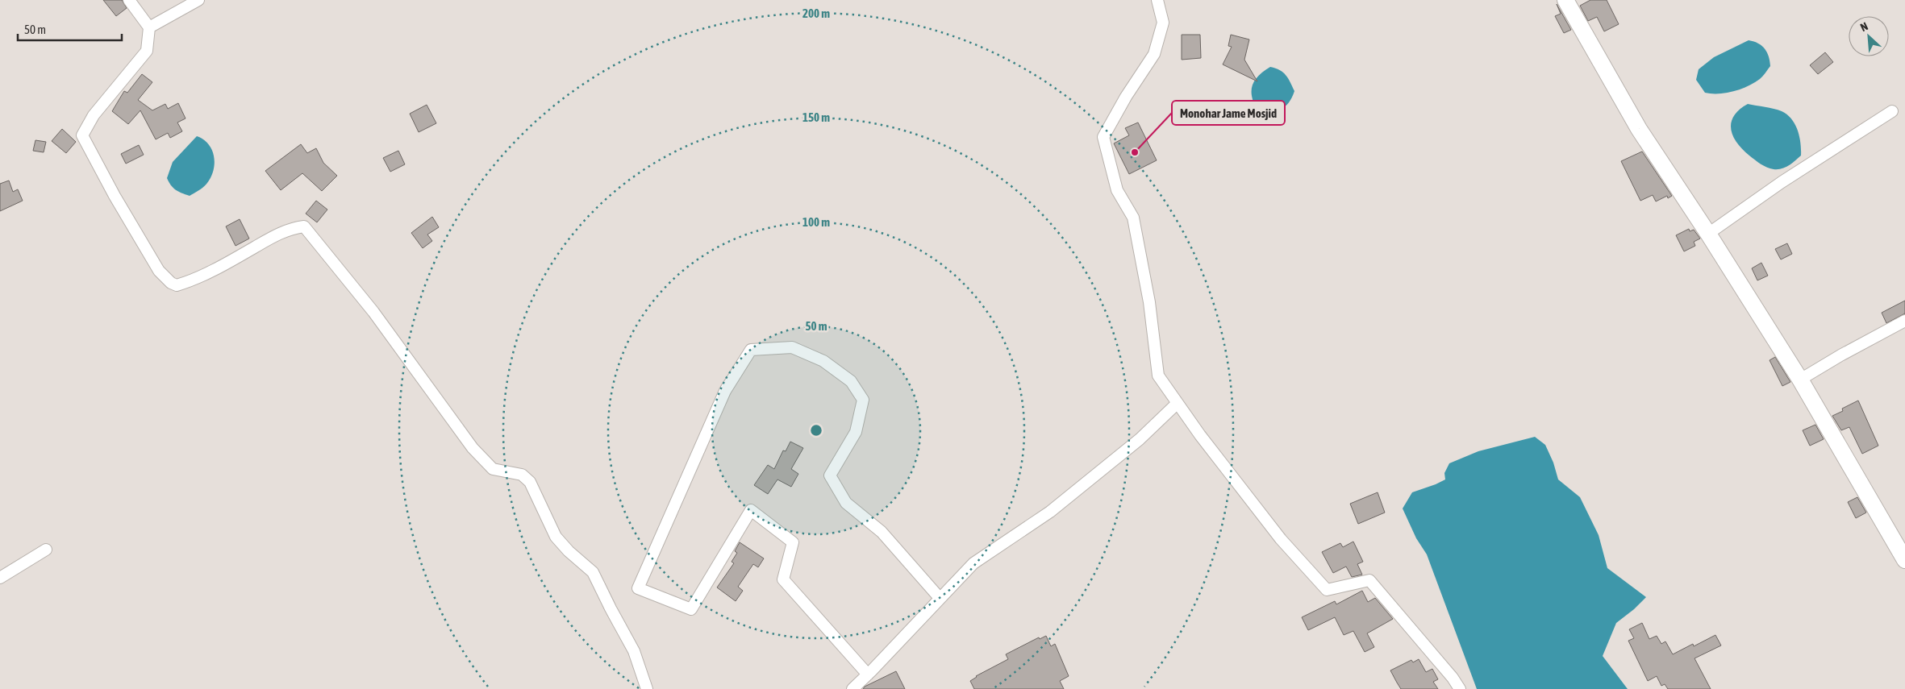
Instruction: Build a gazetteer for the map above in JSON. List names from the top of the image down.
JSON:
{
  "places": ["Monohar Jame Mosjid"],
  "scale_bar": "50 m",
  "north": "top left",
  "rings": [
    "200 m",
    "150 m",
    "100 m",
    "50 m"
  ]
}
